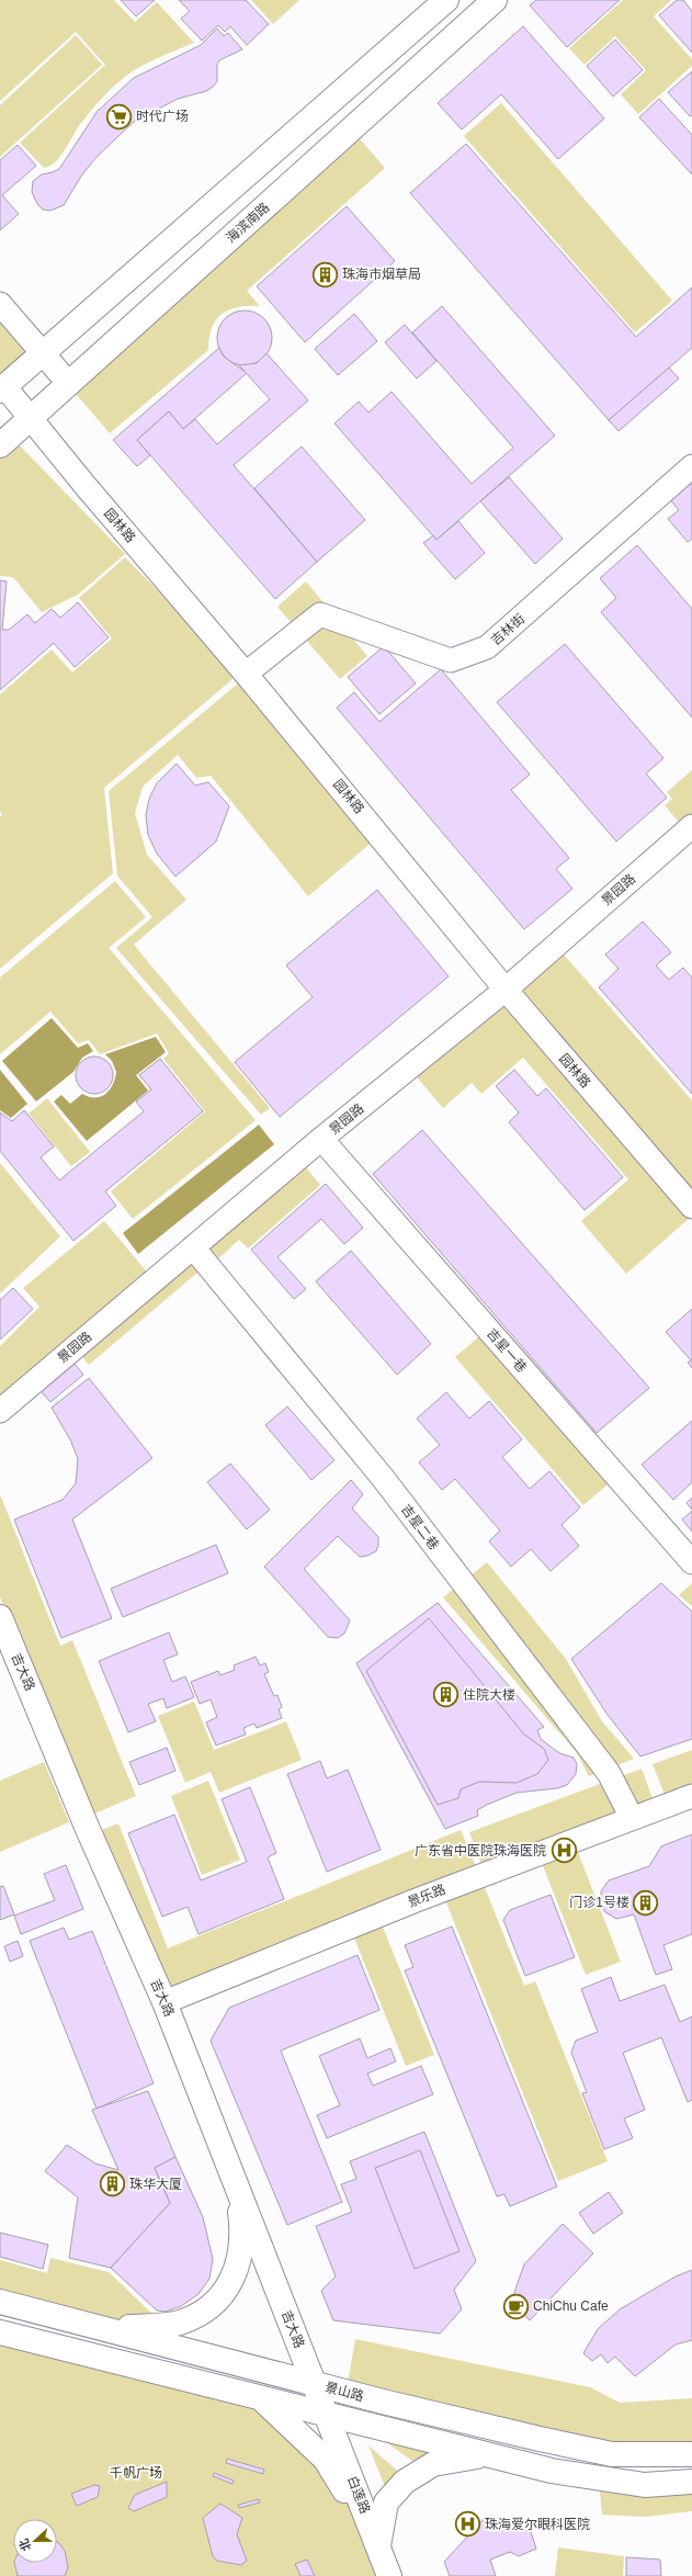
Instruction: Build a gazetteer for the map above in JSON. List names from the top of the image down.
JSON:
{
  "streets": {
    "main road": [
      "海滨南路",
      "吉大路",
      "景山路",
      "白莲路"
    ],
    "street": [
      "园林路",
      "吉林街",
      "景园路",
      "吉星一巷",
      "吉星二巷",
      "景乐路"
    ]
  },
  "crossings": [
    ["海滨南路", "园林路"],
    ["园林路", "吉林街"],
    ["园林路", "景园路"],
    ["景园路", "吉星一巷"],
    ["景园路", "吉星二巷"],
    ["吉星二巷", "景乐路"],
    ["吉大路", "景乐路"],
    ["吉大路", "景山路"],
    ["吉大路", "白莲路"],
    ["景山路", "白莲路"]
  ],
  "parks": ["千帆广场"],
  "places": {
    "supermarket": ["时代广场"],
    "building": [
      "珠海市烟草局",
      "住院大楼",
      "门诊1号楼",
      "珠华大厦"
    ],
    "hospital": ["广东省中医院珠海医院", "珠海爱尔眼科医院"],
    "cafe": ["ChiChu Cafe"]
  },
  "north": "left"
}
